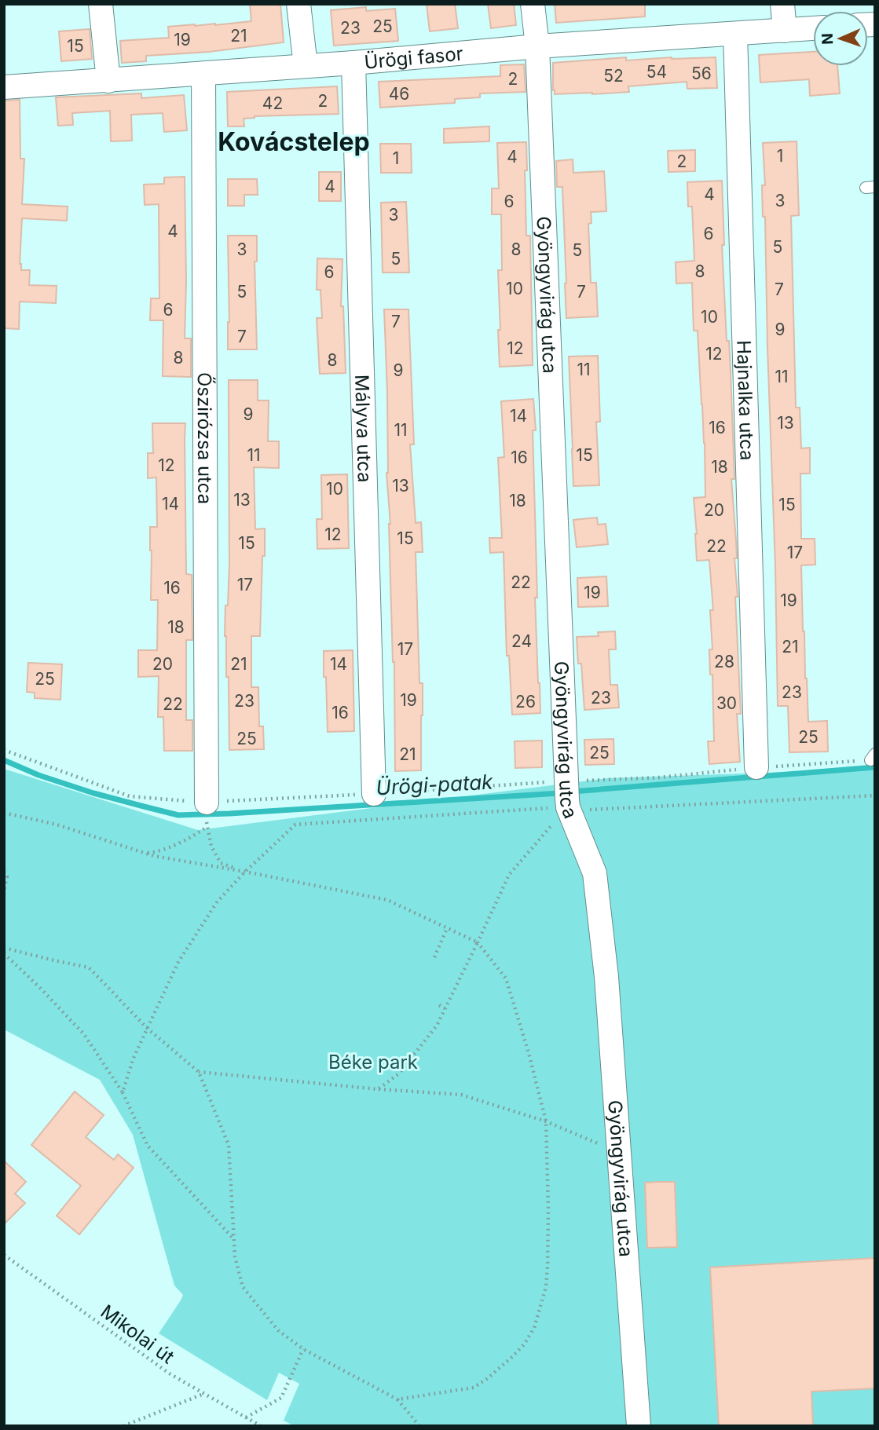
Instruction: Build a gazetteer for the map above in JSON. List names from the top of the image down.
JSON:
{
  "streets": {
    "street": [
      "Ürögi fasor",
      "Gyöngyvirág utca",
      "Hajnalka utca",
      "Mályva utca",
      "Őszirózsa utca"
    ],
    "path": ["Mikolai út"]
  },
  "crossings": [
    ["Ürögi fasor", "Gyöngyvirág utca"],
    ["Ürögi fasor", "Hajnalka utca"],
    ["Ürögi fasor", "Mályva utca"],
    ["Ürögi fasor", "Őszirózsa utca"]
  ],
  "districts": ["Kovácstelep"],
  "water": ["Ürögi-patak"],
  "parks": ["Béke park"],
  "house_numbers": [
    "25",
    "23",
    "21",
    "19",
    "15",
    "54",
    "56",
    "52",
    "2",
    "46",
    "2",
    "42",
    "1",
    "4",
    "1",
    "2",
    "4",
    "4",
    "3",
    "6",
    "3",
    "4",
    "6",
    "5",
    "3",
    "8",
    "5",
    "5",
    "8",
    "6",
    "10",
    "7",
    "5",
    "7",
    "6",
    "10",
    "7",
    "9",
    "7",
    "12",
    "12",
    "8",
    "8",
    "11",
    "9",
    "11",
    "9",
    "14",
    "13",
    "16",
    "11",
    "11",
    "15",
    "16",
    "12",
    "18",
    "13",
    "10",
    "13",
    "18",
    "14",
    "15",
    "20",
    "12",
    "15",
    "15",
    "22",
    "17",
    "22",
    "17",
    "16",
    "19",
    "19",
    "18",
    "24",
    "21",
    "17",
    "28",
    "20",
    "21",
    "14",
    "25",
    "23",
    "23",
    "19",
    "23",
    "26",
    "30",
    "22",
    "16",
    "25",
    "25",
    "25",
    "21"
  ],
  "north": "left"
}
